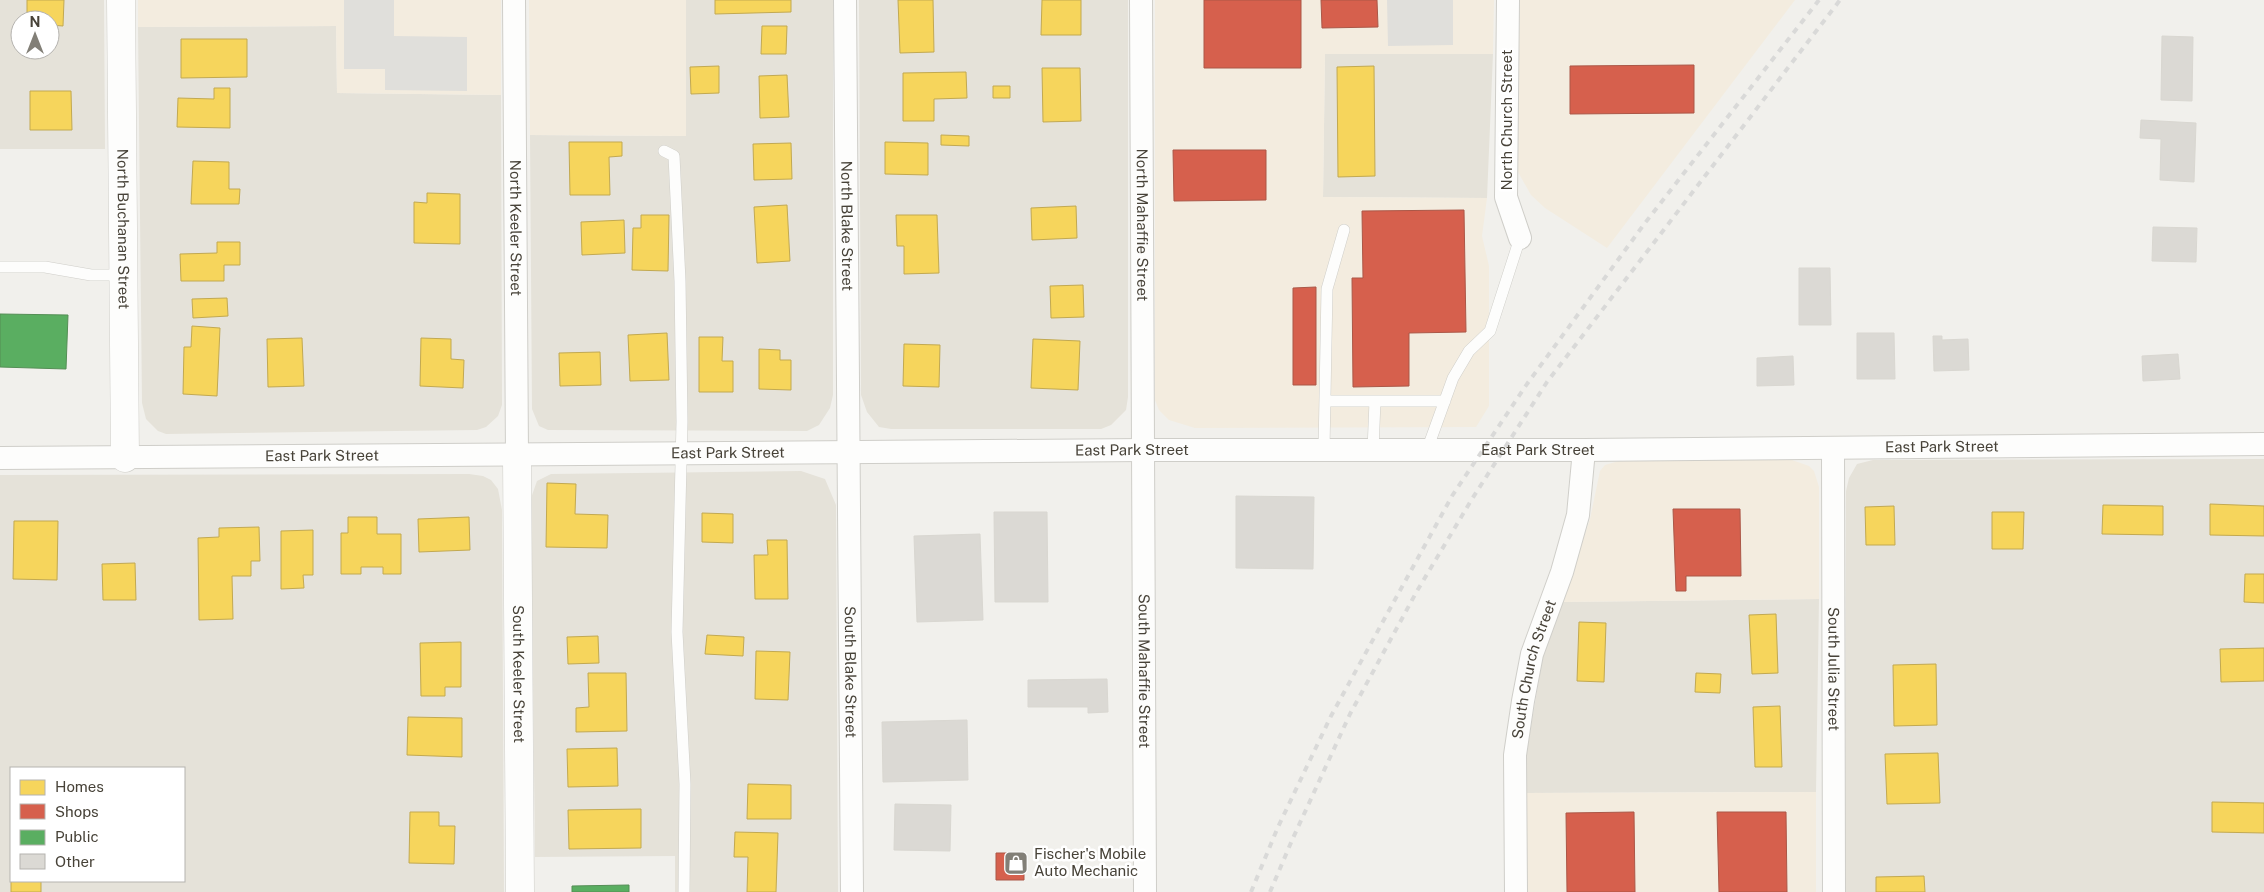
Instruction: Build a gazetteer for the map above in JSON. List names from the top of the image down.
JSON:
{
  "streets": {
    "street": [
      "North Church Street",
      "North Mahaffie Street",
      "North Blake Street",
      "North Keeler Street",
      "North Buchanan Street",
      "East Park Street",
      "South Church Street",
      "South Julia Street",
      "South Mahaffie Street",
      "South Blake Street",
      "South Keeler Street"
    ]
  },
  "crossings": [
    ["North Mahaffie Street", "East Park Street"],
    ["North Mahaffie Street", "South Mahaffie Street"],
    ["North Blake Street", "East Park Street"],
    ["North Blake Street", "South Blake Street"],
    ["North Keeler Street", "East Park Street"],
    ["North Keeler Street", "South Keeler Street"],
    ["North Buchanan Street", "East Park Street"],
    ["East Park Street", "South Church Street"],
    ["East Park Street", "South Julia Street"],
    ["East Park Street", "South Mahaffie Street"],
    ["East Park Street", "South Blake Street"],
    ["East Park Street", "South Keeler Street"]
  ],
  "places": {
    "shop": ["Fischer's Mobile Auto Mechanic"]
  },
  "legend": [
    "Homes",
    "Shops",
    "Public",
    "Other"
  ],
  "north": "top"
}
